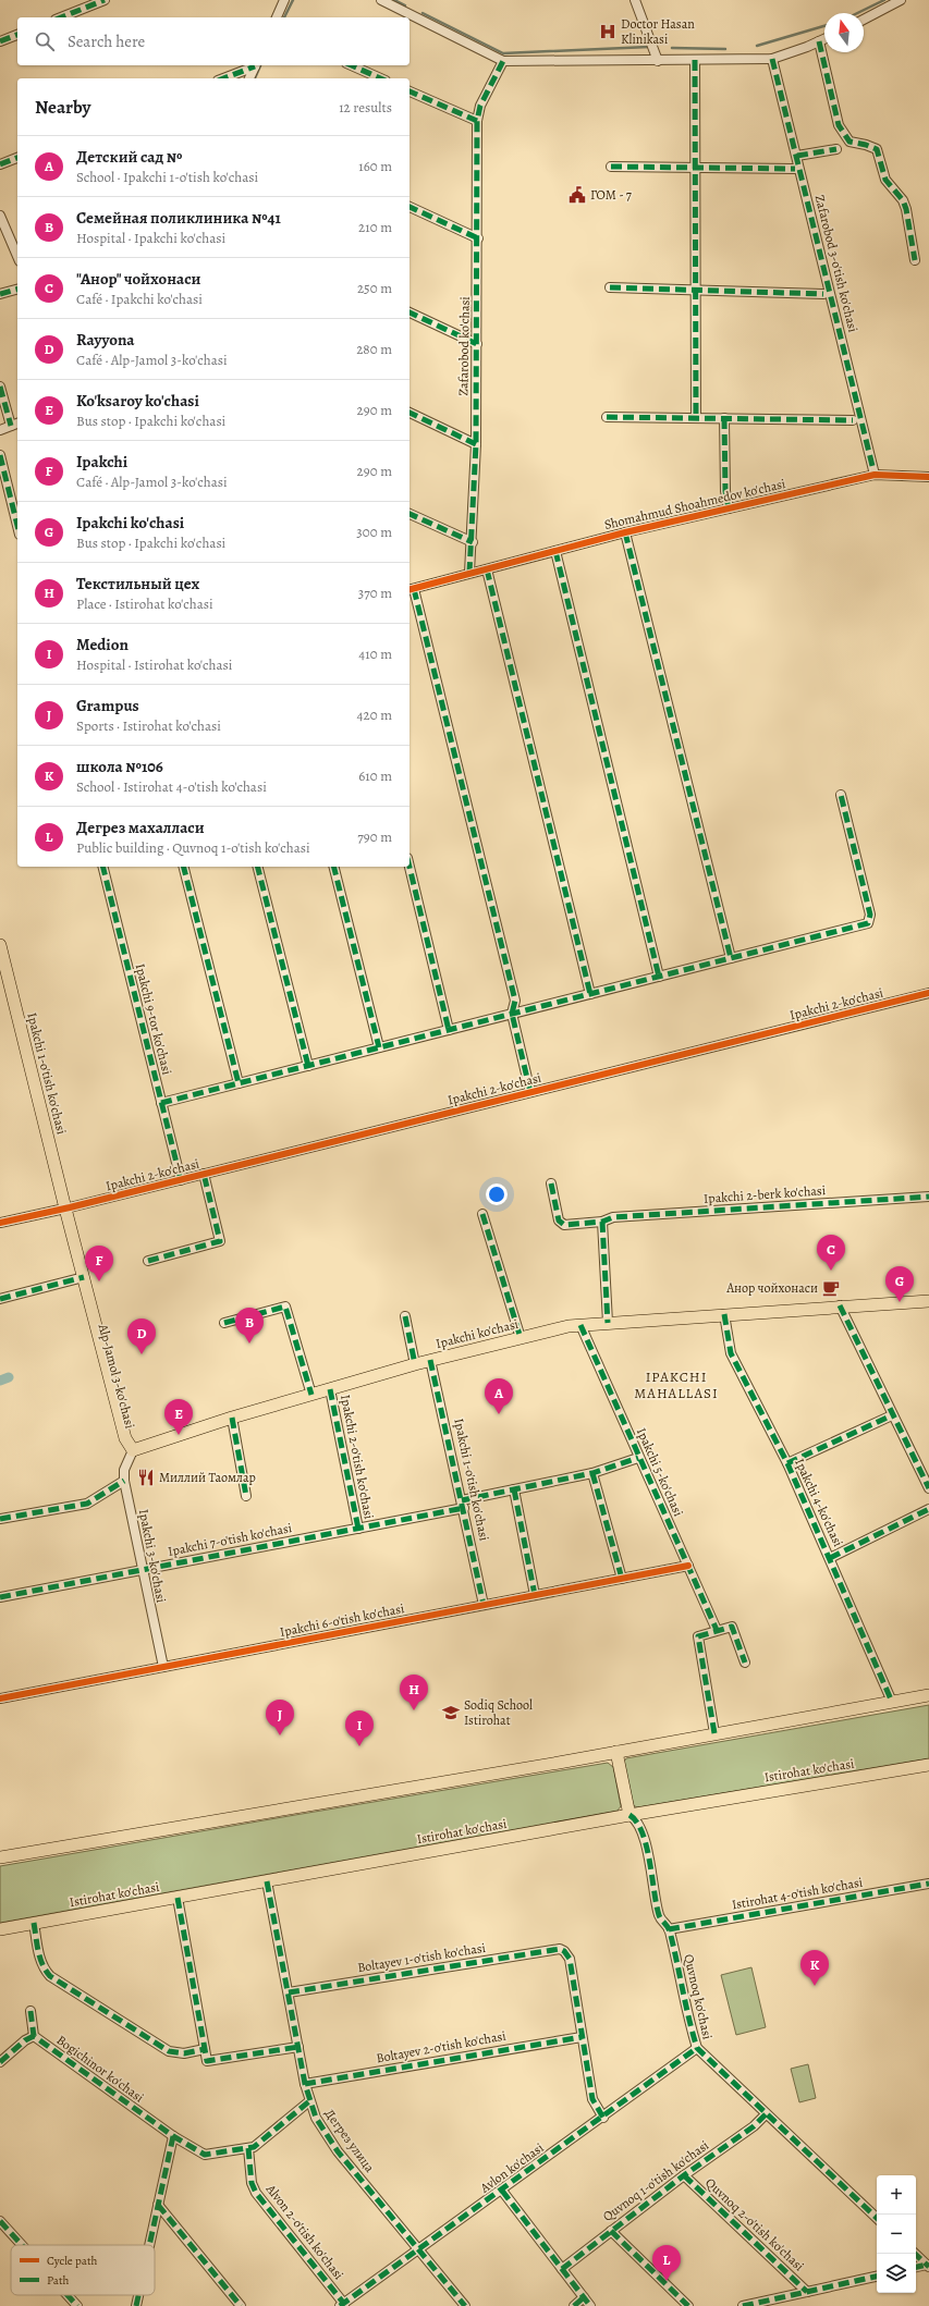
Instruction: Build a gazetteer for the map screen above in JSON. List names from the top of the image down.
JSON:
{
  "streets": {
    "main road": [
      "Ipakchi 1-o'tish ko'chasi",
      "Ipakchi ko'chasi",
      "Alp-Jamol 3-ko'chasi",
      "Istirohat ko'chasi"
    ],
    "street": [
      "Zafarobod 3-o'tish ko'chasi",
      "Zafarobod ko'chasi",
      "Shomahmud Shoahmedov ko'chasi",
      "Ipakchi 2-ko'chasi",
      "Ipakchi 9-tor ko'chasi",
      "Ipakchi 2-berk ko'chasi",
      "Ipakchi 2-o'tish ko'chasi",
      "Ipakchi 5-ko'chasi",
      "Ipakchi 4-ko'chasi",
      "Ipakchi 7-o'tish ko'chasi",
      "Ipakchi 3-ko'chasi",
      "Ipakchi 6-o'tish ko'chasi",
      "Istirohat 4-o'tish ko'chasi",
      "Boltayev 1-o'tish ko'chasi",
      "Quvnoq ko'chasi",
      "Boltayev 2-o'tish ko'chasi",
      "Bogichinor ko'chasi",
      "Дегрез улица",
      "Avlon ko'chasi",
      "Quvnoq 1-o'tish ko'chasi",
      "Quvnoq 2-o'tish ko'chasi",
      "Alvon 2-o'tish ko'chasi"
    ]
  },
  "crossings": [
    ["Zafarobod 3-o'tish ko'chasi", "Shomahmud Shoahmedov ko'chasi"],
    ["Zafarobod ko'chasi", "Shomahmud Shoahmedov ko'chasi"],
    ["Ipakchi 2-ko'chasi", "Ipakchi 9-tor ko'chasi"],
    ["Ipakchi 2-ko'chasi", "Ipakchi 1-o'tish ko'chasi"],
    ["Ipakchi 2-ko'chasi", "Alp-Jamol 3-ko'chasi"],
    ["Ipakchi 1-o'tish ko'chasi", "Ipakchi ko'chasi"],
    ["Ipakchi 1-o'tish ko'chasi", "Alp-Jamol 3-ko'chasi"],
    ["Ipakchi 1-o'tish ko'chasi", "Ipakchi 7-o'tish ko'chasi"],
    ["Ipakchi 1-o'tish ko'chasi", "Ipakchi 6-o'tish ko'chasi"],
    ["Ipakchi ko'chasi", "Alp-Jamol 3-ko'chasi"],
    ["Ipakchi ko'chasi", "Ipakchi 2-o'tish ko'chasi"],
    ["Ipakchi ko'chasi", "Ipakchi 5-ko'chasi"],
    ["Ipakchi ko'chasi", "Ipakchi 4-ko'chasi"],
    ["Ipakchi ko'chasi", "Ipakchi 3-ko'chasi"],
    ["Alp-Jamol 3-ko'chasi", "Ipakchi 3-ko'chasi"],
    ["Ipakchi 2-o'tish ko'chasi", "Ipakchi 7-o'tish ko'chasi"],
    ["Ipakchi 5-ko'chasi", "Ipakchi 7-o'tish ko'chasi"],
    ["Ipakchi 5-ko'chasi", "Ipakchi 6-o'tish ko'chasi"],
    ["Ipakchi 7-o'tish ko'chasi", "Ipakchi 3-ko'chasi"],
    ["Ipakchi 3-ko'chasi", "Ipakchi 6-o'tish ko'chasi"],
    ["Istirohat ko'chasi", "Quvnoq ko'chasi"],
    ["Istirohat ko'chasi", "Дегрез улица"],
    ["Istirohat 4-o'tish ko'chasi", "Quvnoq ko'chasi"],
    ["Boltayev 1-o'tish ko'chasi", "Boltayev 2-o'tish ko'chasi"],
    ["Boltayev 1-o'tish ko'chasi", "Дегрез улица"],
    ["Quvnoq ko'chasi", "Avlon ko'chasi"],
    ["Quvnoq ko'chasi", "Quvnoq 1-o'tish ko'chasi"],
    ["Boltayev 2-o'tish ko'chasi", "Дегрез улица"],
    ["Bogichinor ko'chasi", "Дегрез улица"],
    ["Bogichinor ko'chasi", "Alvon 2-o'tish ko'chasi"],
    ["Дегрез улица", "Avlon ko'chasi"],
    ["Avlon ko'chasi", "Alvon 2-o'tish ko'chasi"],
    ["Quvnoq 1-o'tish ko'chasi", "Quvnoq 2-o'tish ko'chasi"]
  ],
  "districts": ["IPAKCHI MAHALLASI"],
  "places": {
    "hospital": ["Doctor Hasan Klinikasi"],
    "public building": ["ГОМ - 7"],
    "cafe": ["Анор чойхонаси"],
    "restaurant": ["Миллий Таомлар"],
    "school or university": ["Sodiq School Istirohat"]
  },
  "legend": ["Cycle path", "Path"],
  "north": "top",
  "page": {
    "search": "Search here",
    "heading": ["Nearby", "12 results"],
    "list": [
      {
        "mark": "A",
        "name": "Детский сад №",
        "note": "School · Ipakchi 1-o'tish ko'chasi",
        "value": "160 m"
      },
      {
        "mark": "B",
        "name": "Семейная поликлиника №41",
        "note": "Hospital · Ipakchi ko'chasi",
        "value": "210 m"
      },
      {
        "mark": "C",
        "name": "\"Анор\" чойхонаси",
        "note": "Café · Ipakchi ko'chasi",
        "value": "250 m"
      },
      {
        "mark": "D",
        "name": "Rayyona",
        "note": "Café · Alp-Jamol 3-ko'chasi",
        "value": "280 m"
      },
      {
        "mark": "E",
        "name": "Ko'ksaroy ko'chasi",
        "note": "Bus stop · Ipakchi ko'chasi",
        "value": "290 m"
      },
      {
        "mark": "F",
        "name": "Ipakchi",
        "note": "Café · Alp-Jamol 3-ko'chasi",
        "value": "290 m"
      },
      {
        "mark": "G",
        "name": "Ipakchi ko'chasi",
        "note": "Bus stop · Ipakchi ko'chasi",
        "value": "300 m"
      },
      {
        "mark": "H",
        "name": "Текстильный цех",
        "note": "Place · Istirohat ko'chasi",
        "value": "370 m"
      },
      {
        "mark": "I",
        "name": "Medion",
        "note": "Hospital · Istirohat ko'chasi",
        "value": "410 m"
      },
      {
        "mark": "J",
        "name": "Grampus",
        "note": "Sports · Istirohat ko'chasi",
        "value": "420 m"
      },
      {
        "mark": "K",
        "name": "школа №106",
        "note": "School · Istirohat 4-o'tish ko'chasi",
        "value": "610 m"
      },
      {
        "mark": "L",
        "name": "Дегрез махалласи",
        "note": "Public building · Quvnoq 1-o'tish ko'chasi",
        "value": "790 m"
      }
    ],
    "pins": [
      "C",
      "F",
      "G",
      "B",
      "D",
      "A",
      "E",
      "H",
      "J",
      "I",
      "K",
      "L"
    ],
    "map_buttons": ["+", "−"]
  }
}
